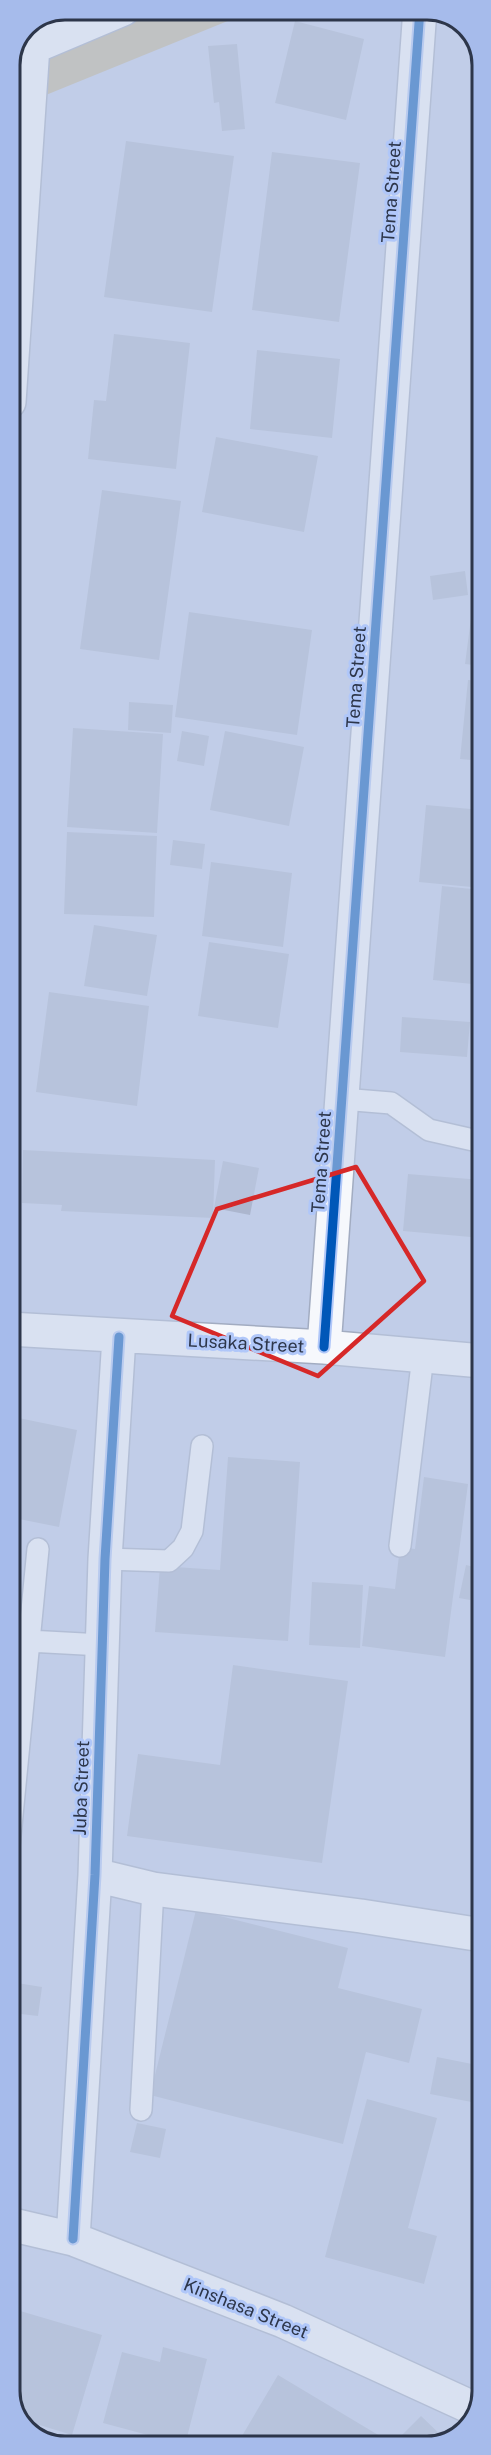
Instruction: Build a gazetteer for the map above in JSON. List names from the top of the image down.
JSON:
{
  "streets": {
    "street": [
      "Tema Street",
      "Lusaka Street",
      "Juba Street",
      "Kinshasa Street"
    ]
  },
  "crossings": [
    ["Tema Street", "Lusaka Street"],
    ["Lusaka Street", "Juba Street"],
    ["Juba Street", "Kinshasa Street"]
  ]
}
